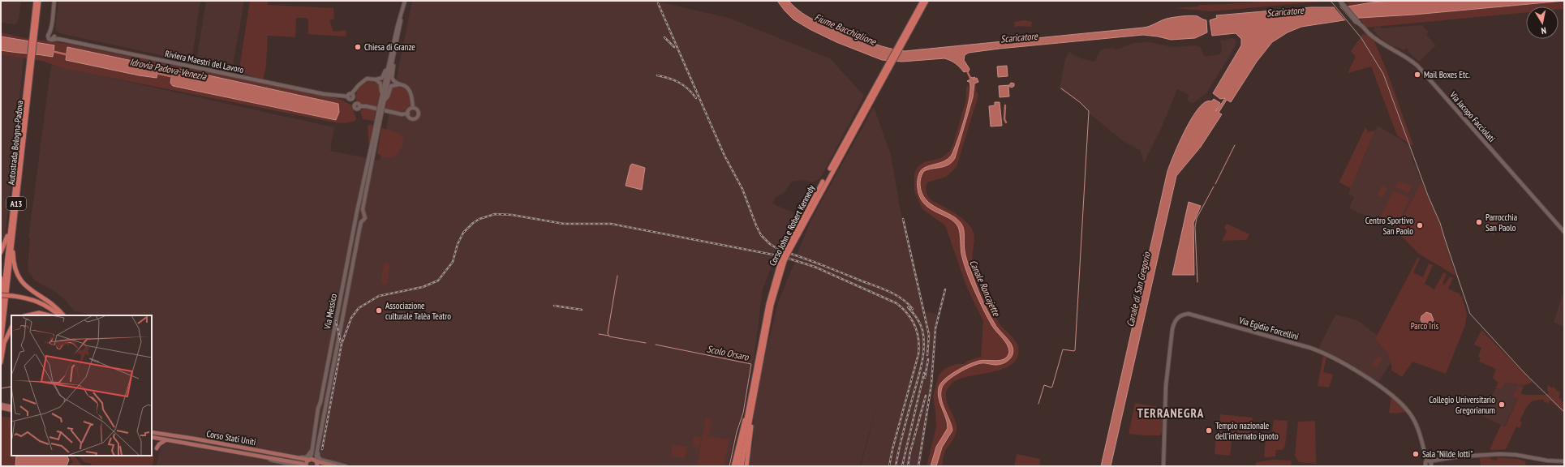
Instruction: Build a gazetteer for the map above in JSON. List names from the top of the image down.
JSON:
{
  "streets": {
    "highway": ["Autostrada Bologna-Padova", "A13", "Corso John e Robert Kennedy"],
    "main road": ["Corso Stati Uniti"],
    "street": [
      "Riviera Maestri del Lavoro",
      "Via Jacopo Facciolati",
      "Via Messico",
      "Via Egidio Forcellini"
    ]
  },
  "crossings": [
    ["Via Messico", "Corso Stati Uniti"]
  ],
  "districts": ["TERRANEGRA"],
  "water": [
    "Scaricatore",
    "Fiume Bacchiglione",
    "Idrovia Padova-Venezia",
    "Canale Roncajette",
    "Canale di San Gregorio",
    "Scolo Orsaro"
  ],
  "parks": ["Parco Iris"],
  "places": [
    "Chiesa di Granze",
    "Mail Boxes Etc.",
    "Parrocchia San Paolo",
    "Centro Sportivo San Paolo",
    "Associazione culturale Talèa Teatro",
    "Collegio Universitario Gregorianum",
    "Tempio nazionale dell'internato ignoto",
    "Sala \"Nilde Iotti\""
  ],
  "north": "bottom"
}
